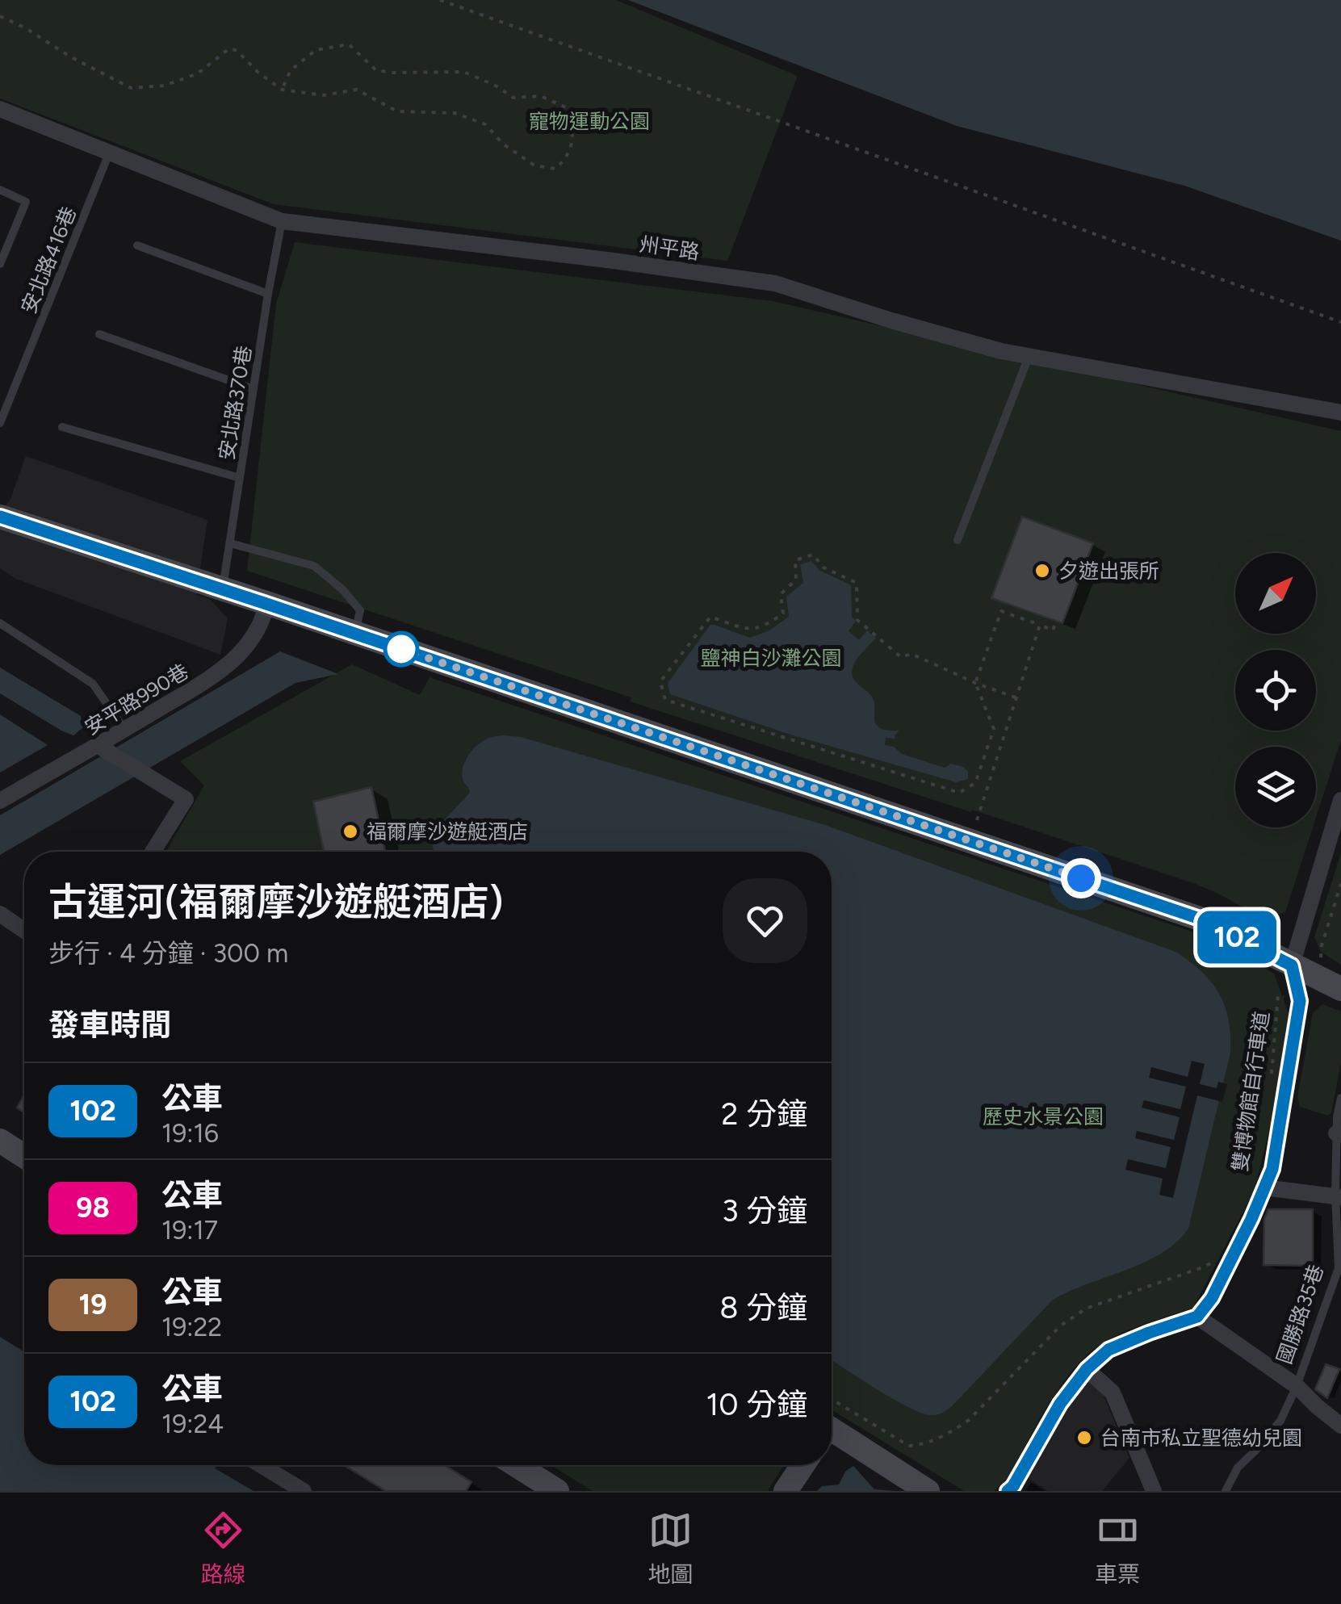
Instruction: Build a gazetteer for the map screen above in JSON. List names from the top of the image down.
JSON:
{
  "streets": {
    "street": ["州平路", "安平路990巷", "國勝路35巷"],
    "lane": ["安北路416巷", "安北路370巷"],
    "path": ["雙博物館自行車道"]
  },
  "crossings": [
    ["州平路", "安北路416巷"],
    ["州平路", "安北路370巷"]
  ],
  "parks": ["寵物運動公園", "鹽神白沙灘公園", "歷史水景公園"],
  "places": ["夕遊出張所", "福爾摩沙遊艇酒店", "台南市私立聖德幼兒園"],
  "lines": ["bus line 102"],
  "north": "top right",
  "page": {
    "on_map": "102",
    "heading": [
      ["古運河(福爾摩沙遊艇酒店)", "步行 · 4 分鐘 · 300 m"],
      "發車時間"
    ],
    "list": [
      {
        "mark": "102",
        "name": "公車",
        "note": "19:16",
        "value": "2 分鐘"
      },
      {
        "mark": "98",
        "name": "公車",
        "note": "19:17",
        "value": "3 分鐘"
      },
      {
        "mark": "19",
        "name": "公車",
        "note": "19:22",
        "value": "8 分鐘"
      },
      {
        "mark": "102",
        "name": "公車",
        "note": "19:24",
        "value": "10 分鐘"
      }
    ],
    "tabs": ["路線", "地圖", "車票"]
  }
}
